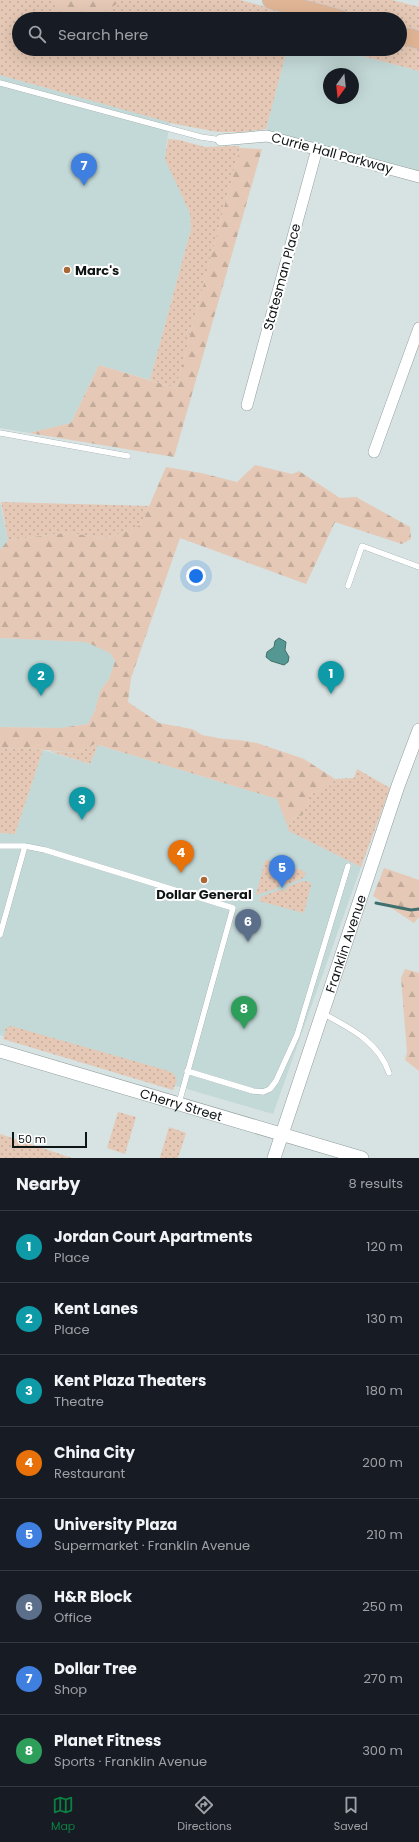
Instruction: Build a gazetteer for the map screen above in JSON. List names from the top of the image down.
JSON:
{
  "streets": {
    "street": [
      "Currie Hall Parkway",
      "Statesman Place",
      "Franklin Avenue",
      "Cherry Street"
    ]
  },
  "crossings": [
    ["Currie Hall Parkway", "Statesman Place"],
    ["Franklin Avenue", "Cherry Street"]
  ],
  "places": ["Marc's", "Dollar General"],
  "scale_bar": "50 m",
  "north": "bottom",
  "page": {
    "search": "Search here",
    "pins": [
      "7",
      "1",
      "2",
      "3",
      "4",
      "5",
      "6",
      "8"
    ],
    "scale": "50 m",
    "heading": ["Nearby", "8 results"],
    "list": [
      {
        "mark": "1",
        "name": "Jordan Court Apartments",
        "note": "Place",
        "value": "120 m"
      },
      {
        "mark": "2",
        "name": "Kent Lanes",
        "note": "Place",
        "value": "130 m"
      },
      {
        "mark": "3",
        "name": "Kent Plaza Theaters",
        "note": "Theatre",
        "value": "180 m"
      },
      {
        "mark": "4",
        "name": "China City",
        "note": "Restaurant",
        "value": "200 m"
      },
      {
        "mark": "5",
        "name": "University Plaza",
        "note": "Supermarket · Franklin Avenue",
        "value": "210 m"
      },
      {
        "mark": "6",
        "name": "H&R Block",
        "note": "Office",
        "value": "250 m"
      },
      {
        "mark": "7",
        "name": "Dollar Tree",
        "note": "Shop",
        "value": "270 m"
      },
      {
        "mark": "8",
        "name": "Planet Fitness",
        "note": "Sports · Franklin Avenue",
        "value": "300 m"
      }
    ],
    "nav": ["Map", "Directions", "Saved"]
  }
}
